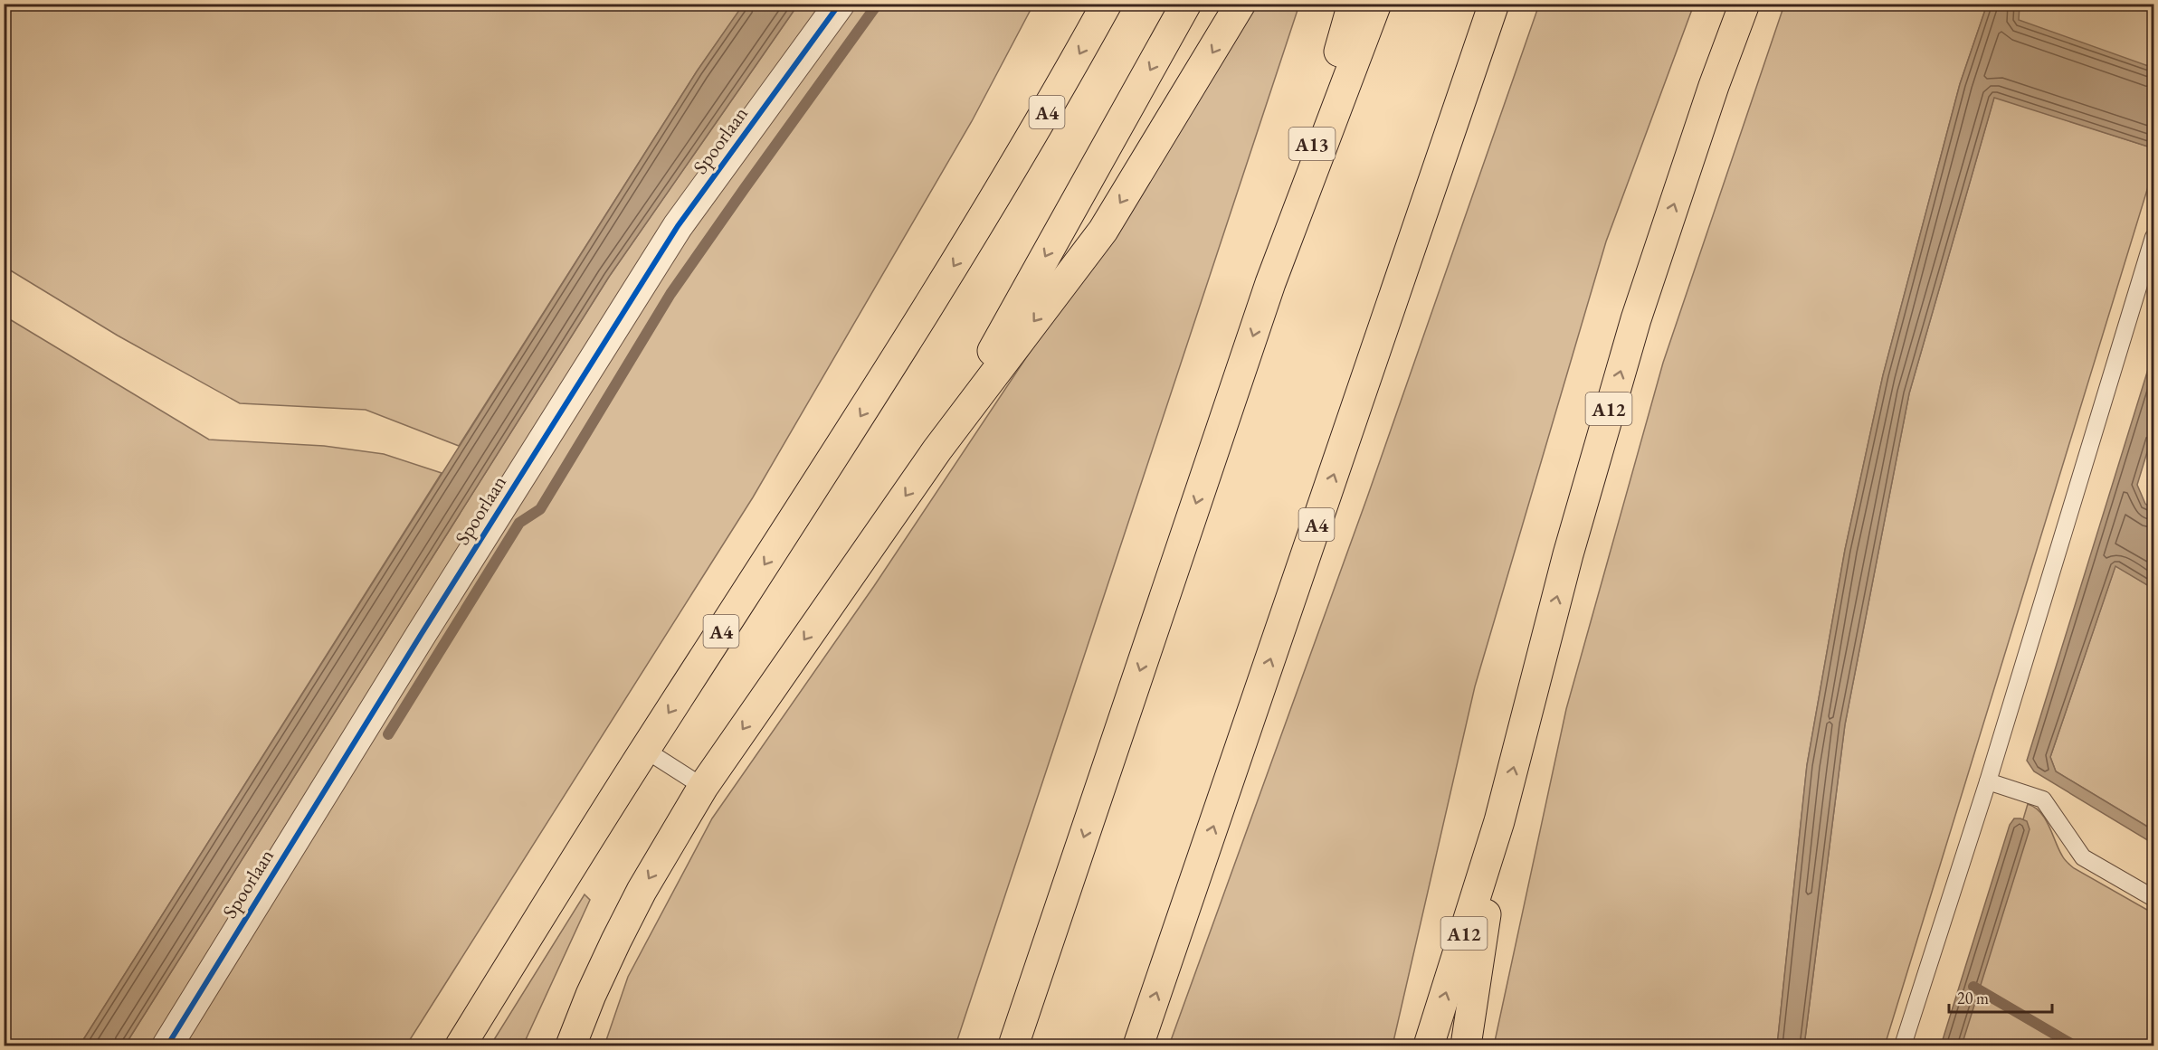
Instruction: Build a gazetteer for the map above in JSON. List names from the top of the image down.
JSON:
{
  "streets": {
    "highway": ["A4", "A13", "A12"],
    "street": ["Spoorlaan"]
  },
  "scale_bar": "20 m"
}
